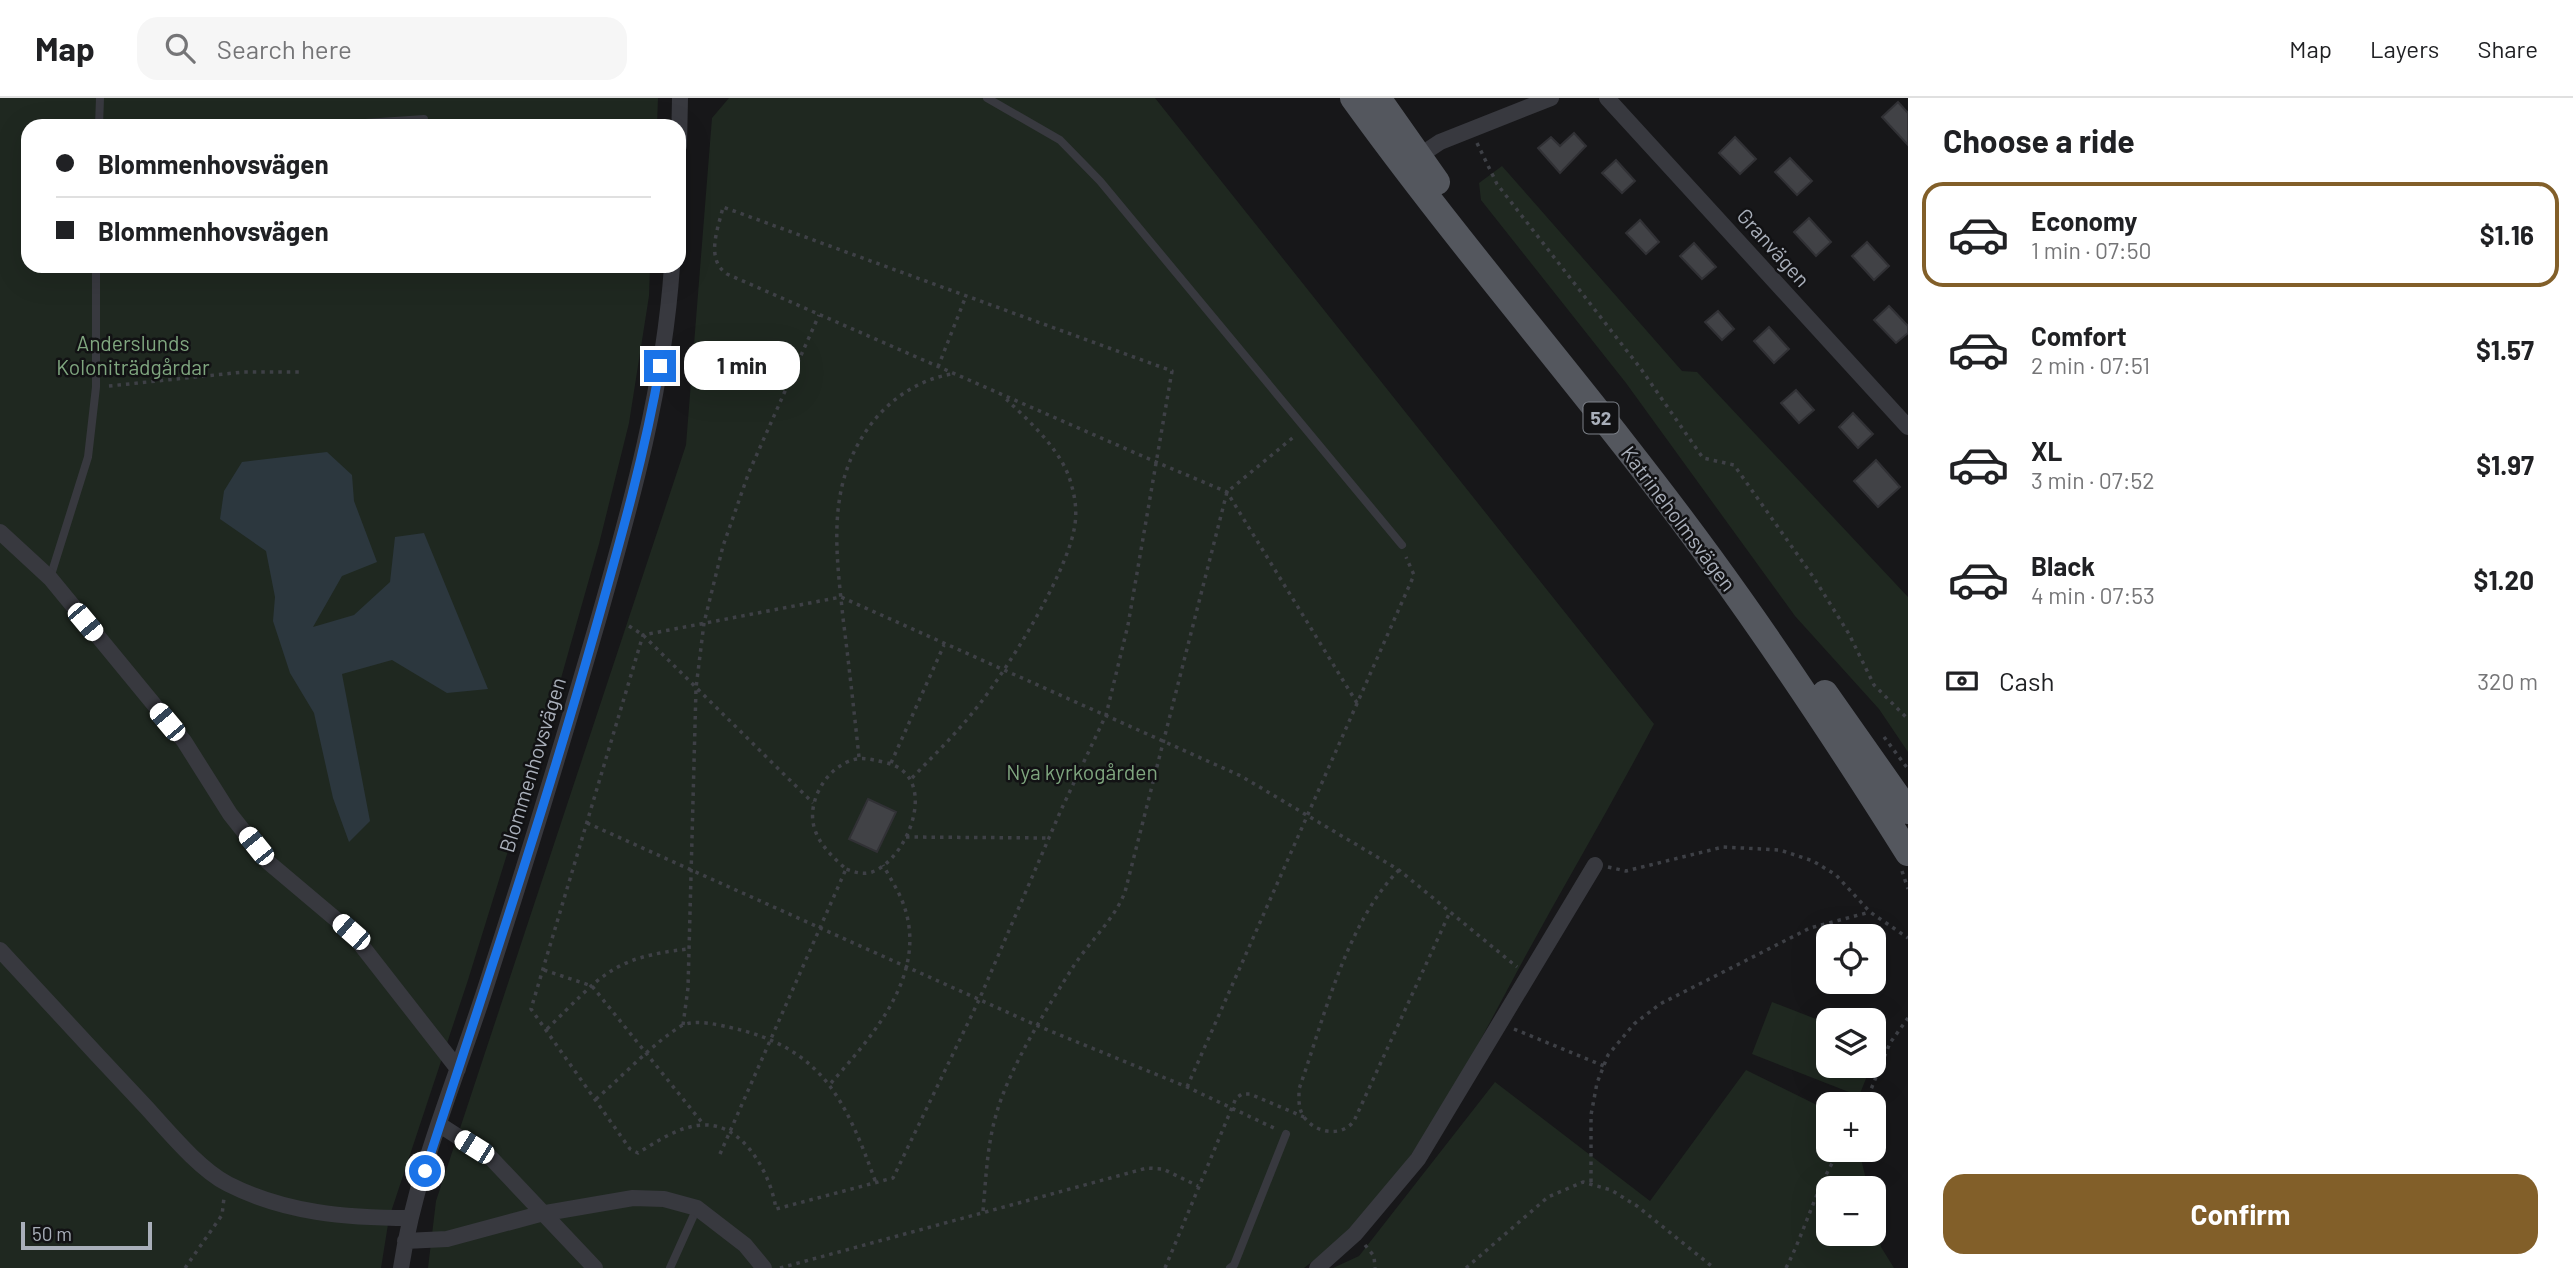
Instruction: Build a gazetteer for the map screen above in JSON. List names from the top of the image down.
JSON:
{
  "streets": {
    "main road": ["52", "Katrineholmsvägen"],
    "street": ["Granvägen", "Blommenhovsvägen"]
  },
  "parks": ["Anderslunds Koloniträdgårdar", "Nya kyrkogården"],
  "scale_bar": "50 m",
  "page": {
    "header": "Map",
    "search": "Search here",
    "nav": ["Map", "Layers", "Share"],
    "heading": "Choose a ride",
    "banner": ["Blommenhovsvägen", "Blommenhovsvägen"],
    "list": [
      {
        "name": "Economy",
        "note": "1 min · 07:50",
        "value": "$1.16"
      },
      {
        "name": "Comfort",
        "note": "2 min · 07:51",
        "value": "$1.57"
      },
      {
        "name": "XL",
        "note": "3 min · 07:52",
        "value": "$1.97"
      },
      {
        "name": "Black",
        "note": "4 min · 07:53",
        "value": "$1.20"
      }
    ],
    "bubble": "1 min",
    "pay": ["Cash", "320 m"],
    "map_buttons": ["+", "−"],
    "buttons": "Confirm",
    "scale": "50 m"
  }
}
